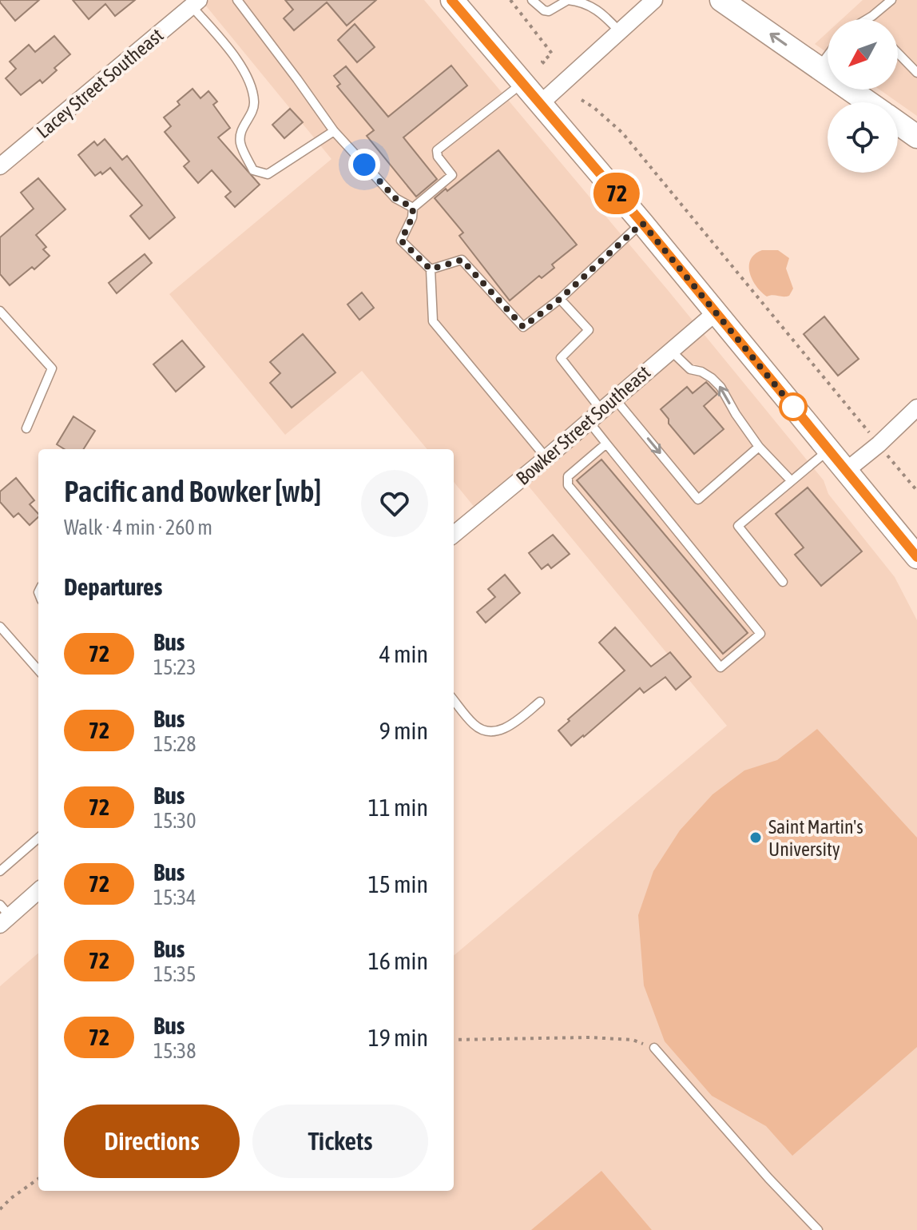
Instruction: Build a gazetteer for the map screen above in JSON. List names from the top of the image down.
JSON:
{
  "streets": {
    "street": ["Lacey Street Southeast", "Bowker Street Southeast"]
  },
  "places": ["Saint Martin's University"],
  "lines": ["bus line 72"],
  "north": "bottom left",
  "page": {
    "on_map": "72",
    "heading": [
      ["Pacific and Bowker [wb]", "Walk · 4 min · 260 m"],
      "Departures"
    ],
    "list": [
      {
        "mark": "72",
        "name": "Bus",
        "note": "15:23",
        "value": "4 min"
      },
      {
        "mark": "72",
        "name": "Bus",
        "note": "15:28",
        "value": "9 min"
      },
      {
        "mark": "72",
        "name": "Bus",
        "note": "15:30",
        "value": "11 min"
      },
      {
        "mark": "72",
        "name": "Bus",
        "note": "15:34",
        "value": "15 min"
      },
      {
        "mark": "72",
        "name": "Bus",
        "note": "15:35",
        "value": "16 min"
      },
      {
        "mark": "72",
        "name": "Bus",
        "note": "15:38",
        "value": "19 min"
      }
    ],
    "buttons": ["Directions", "Tickets"]
  }
}
